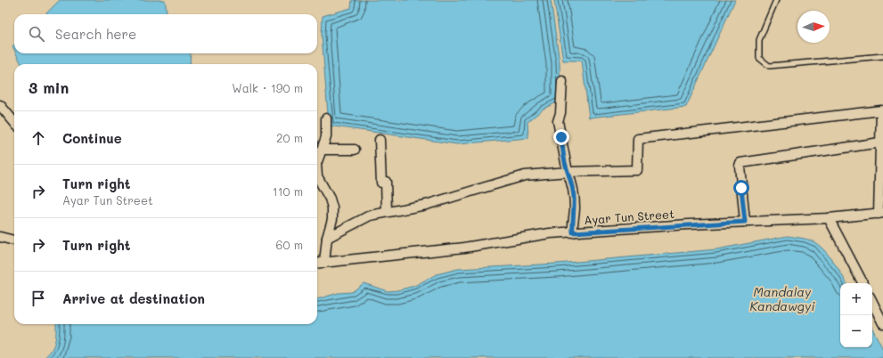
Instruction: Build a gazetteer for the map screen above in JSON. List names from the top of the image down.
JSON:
{
  "streets": {
    "street": ["Ayar Tun Street"]
  },
  "water": ["Mandalay Kandawgyi"],
  "north": "right",
  "page": {
    "search": "Search here",
    "heading": ["3 min", "Walk · 190 m"],
    "list": [
      ["Continue", "20 m"],
      ["Turn right", "Ayar Tun Street", "110 m"],
      ["Turn right", "60 m"],
      "Arrive at destination"
    ],
    "map_buttons": ["+", "−"]
  }
}
